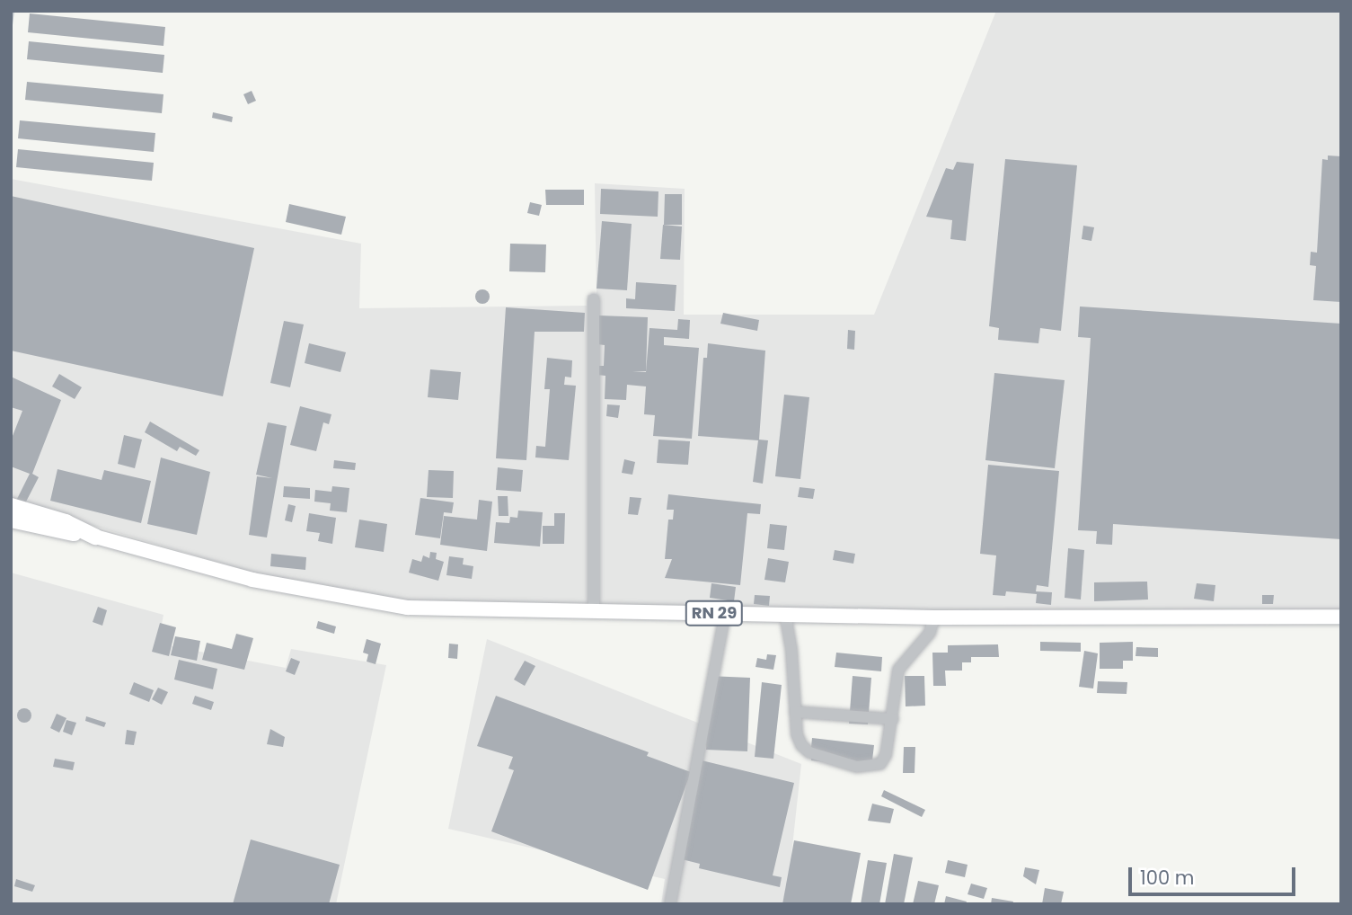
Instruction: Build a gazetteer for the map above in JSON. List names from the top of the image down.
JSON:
{
  "streets": {
    "highway": ["RN 29"]
  },
  "scale_bar": "100 m"
}
